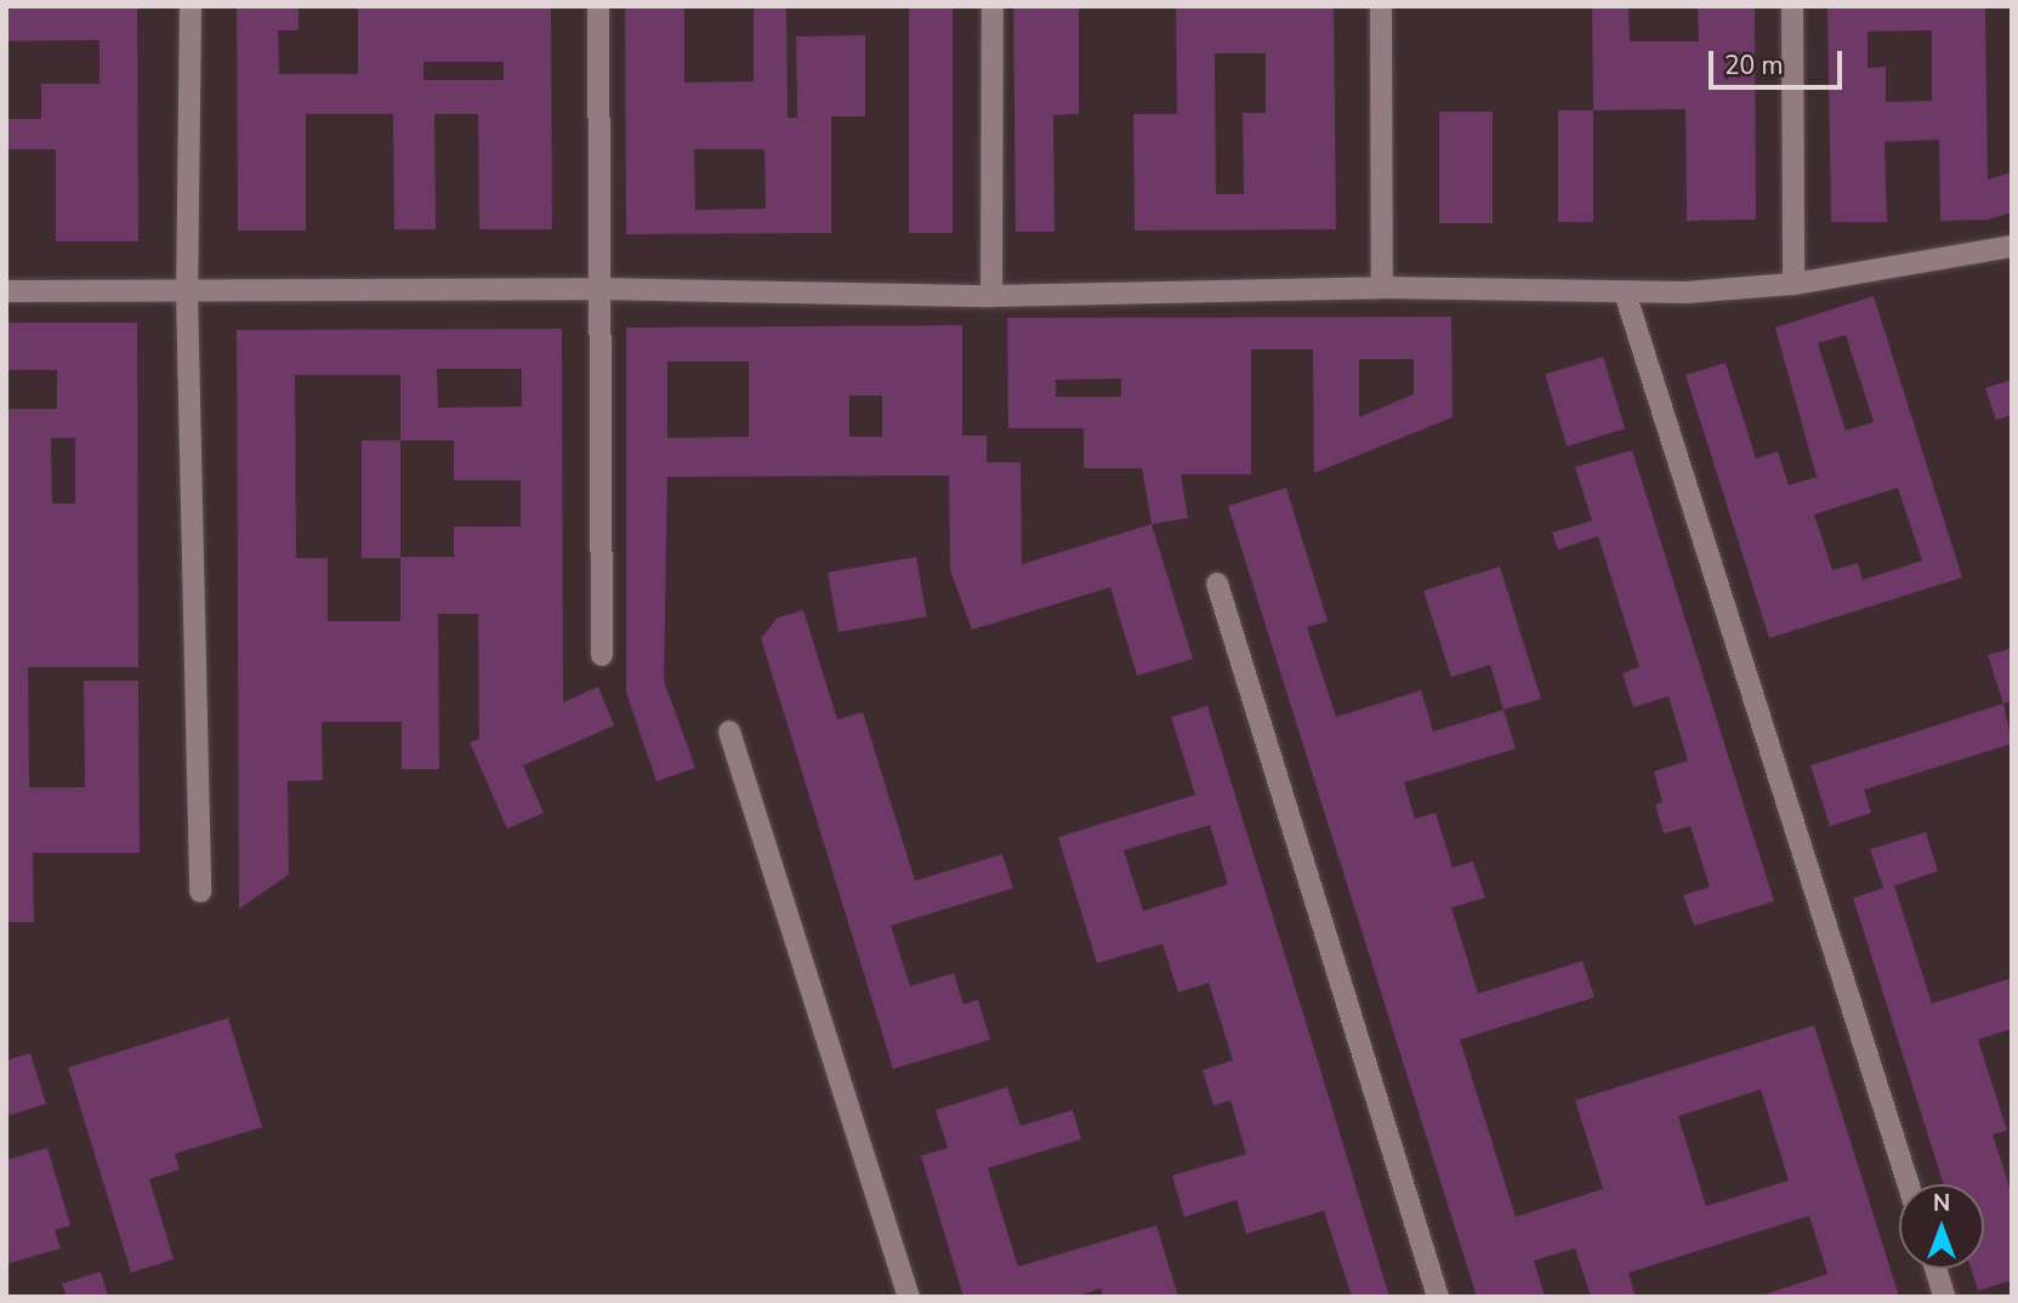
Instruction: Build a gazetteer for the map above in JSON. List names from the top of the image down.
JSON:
{
  "scale_bar": "20 m",
  "north": "top"
}
